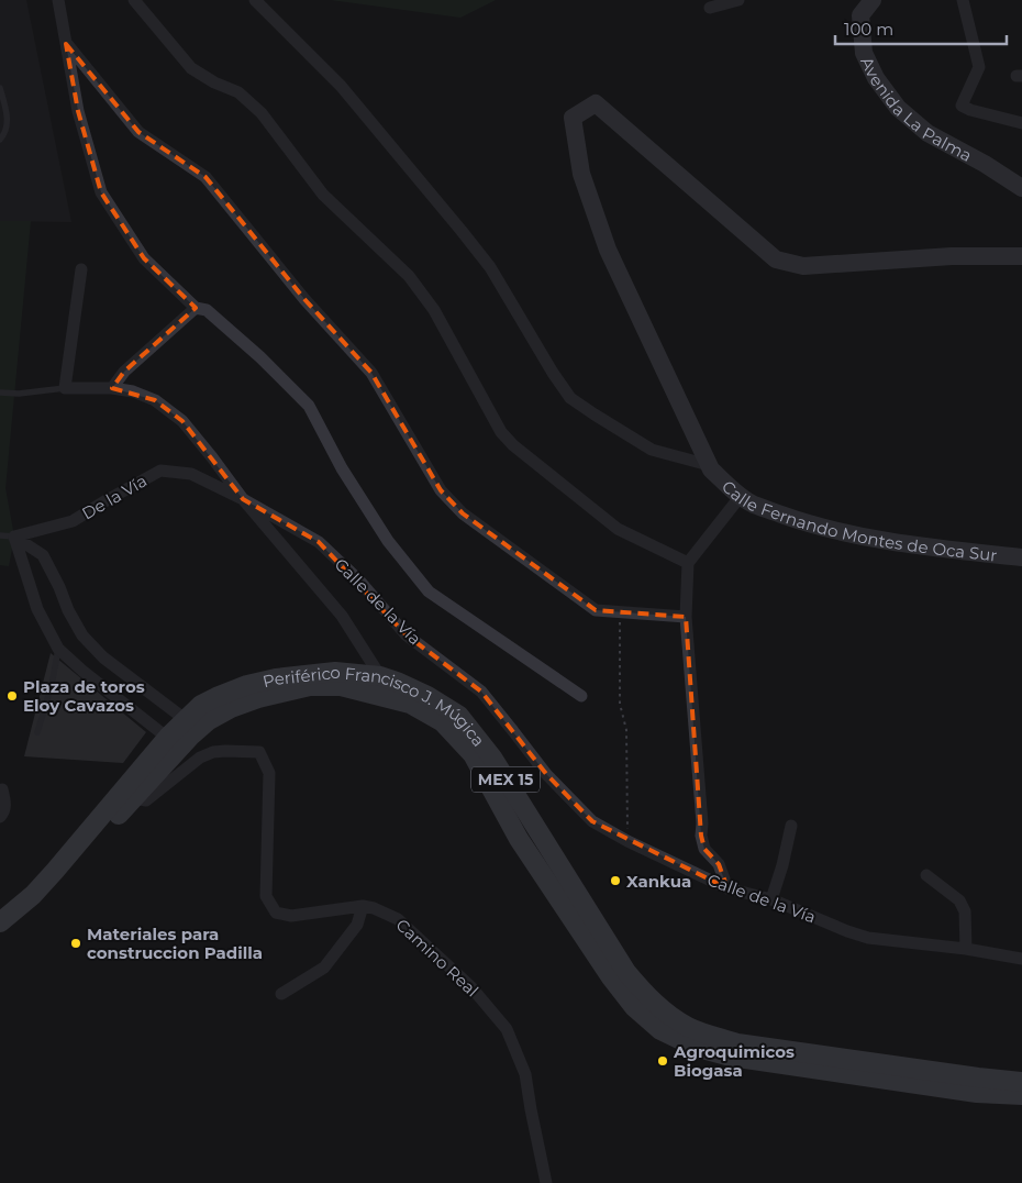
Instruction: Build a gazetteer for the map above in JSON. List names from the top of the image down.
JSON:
{
  "streets": {
    "main road": ["Periférico Francisco J. Múgica", "MEX 15"],
    "street": [
      "Avenida La Palma",
      "De la Vía",
      "Calle Fernando Montes de Oca Sur",
      "Calle de la Vía",
      "Camino Real"
    ]
  },
  "crossings": [
    ["De la Vía", "Calle de la Vía"],
    ["Periférico Francisco J. Múgica", "Camino Real"]
  ],
  "places": [
    "Plaza de toros Eloy Cavazos",
    "Xankua",
    "Materiales para construccion Padilla",
    "Agroquimicos Biogasa"
  ],
  "scale_bar": "100 m"
}
